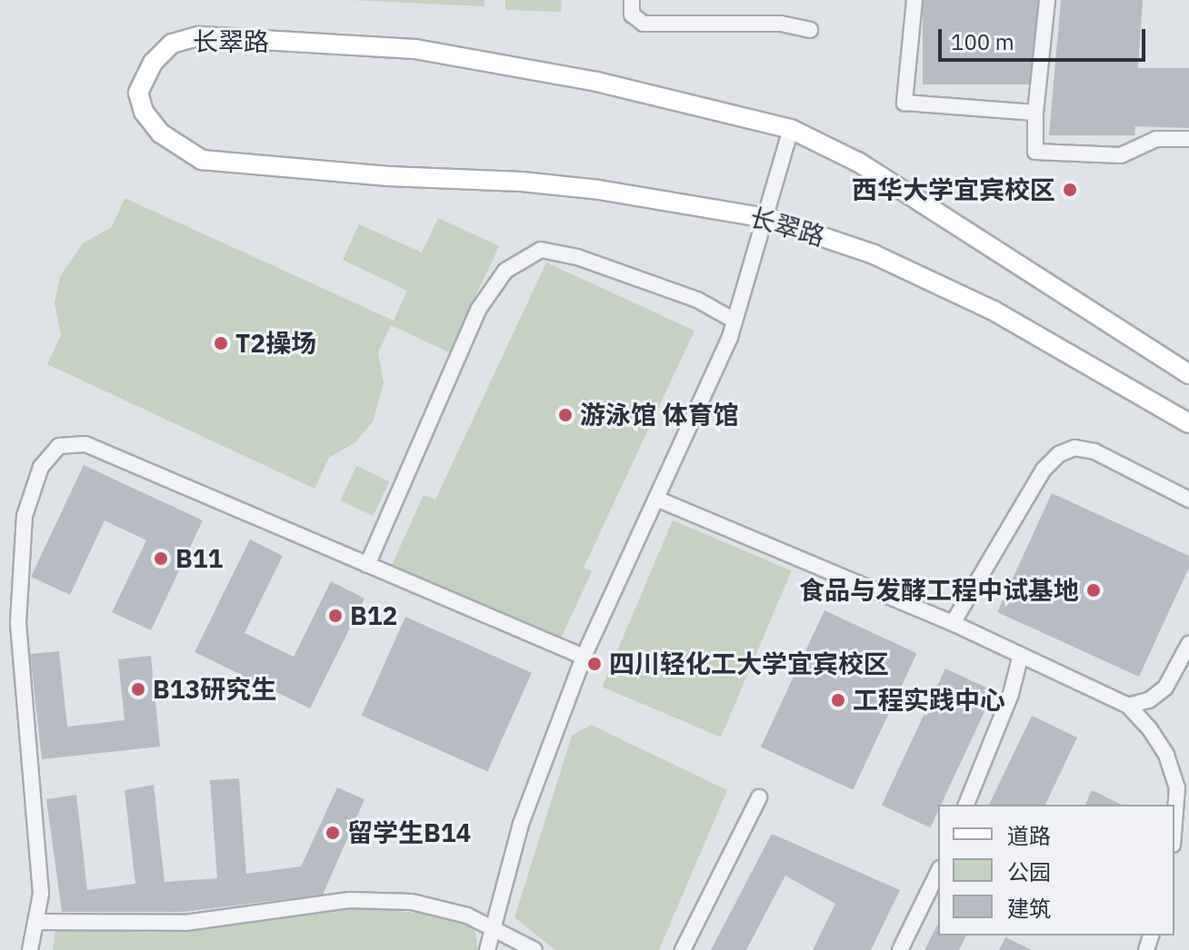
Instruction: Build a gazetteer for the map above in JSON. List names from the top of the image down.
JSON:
{
  "streets": {
    "main road": ["长翠路"]
  },
  "places": [
    "西华大学宜宾校区",
    "T2操场",
    "游泳馆 体育馆",
    "B11",
    "食品与发酵工程中试基地",
    "B12",
    "四川轻化工大学宜宾校区",
    "B13研究生",
    "工程实践中心",
    "留学生B14"
  ],
  "legend": ["道路", "公园", "建筑"],
  "scale_bar": "100 m"
}
